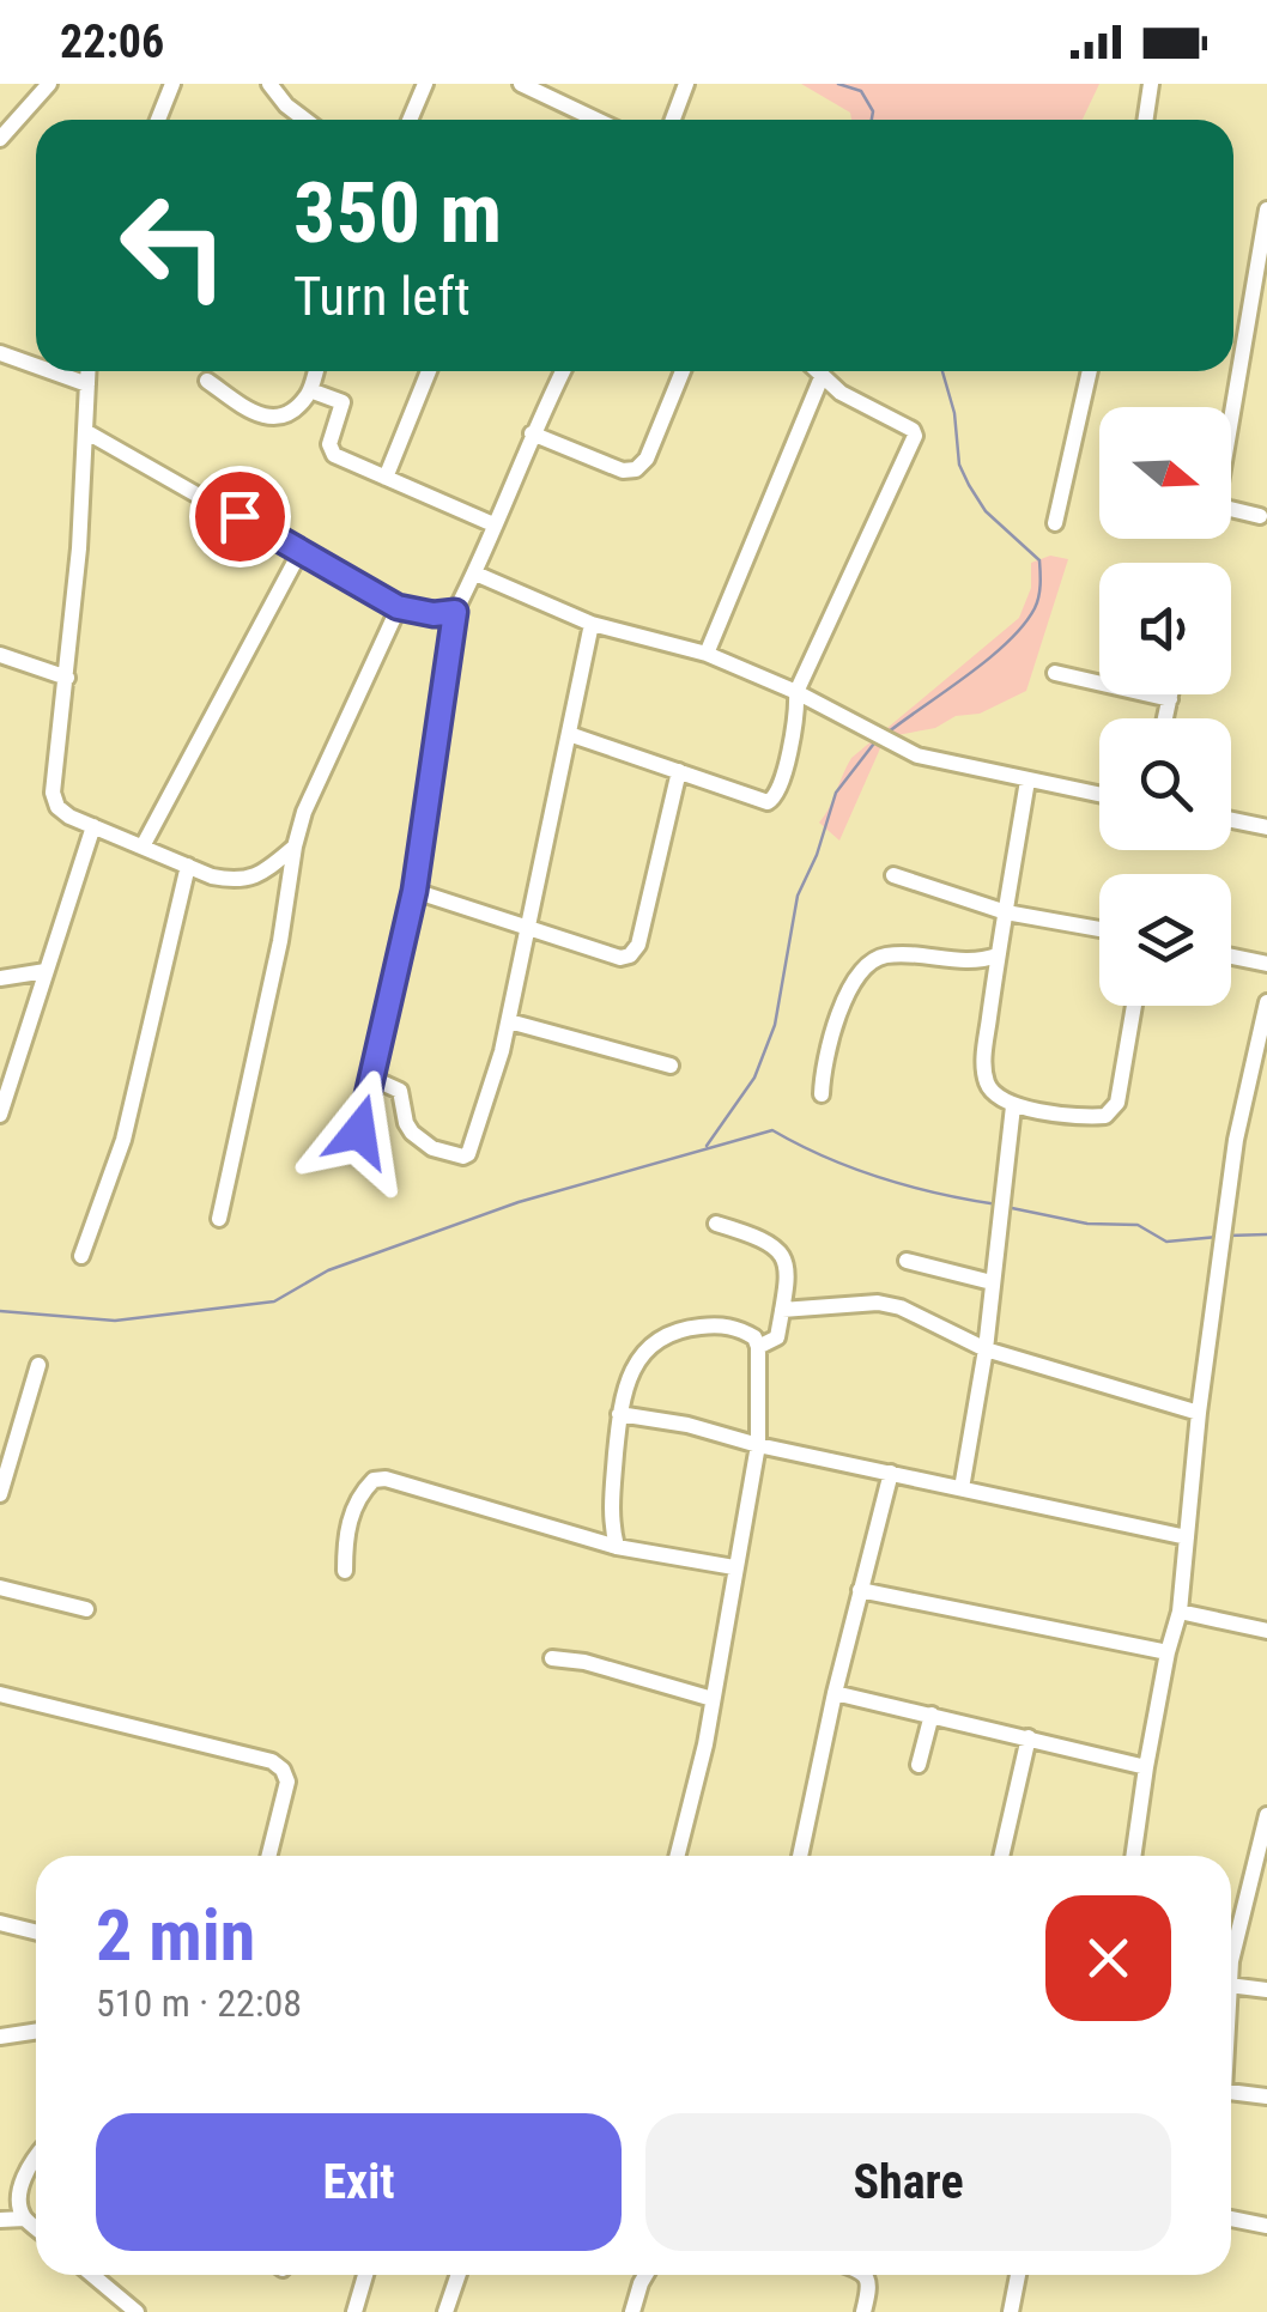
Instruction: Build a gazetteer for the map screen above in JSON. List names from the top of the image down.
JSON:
{
  "north": "right",
  "page": {
    "status": "22:06",
    "turn": ["350 m", "Turn left"],
    "heading": ["2 min", "510 m · 22:08"],
    "buttons": ["Exit", "Share"]
  }
}
